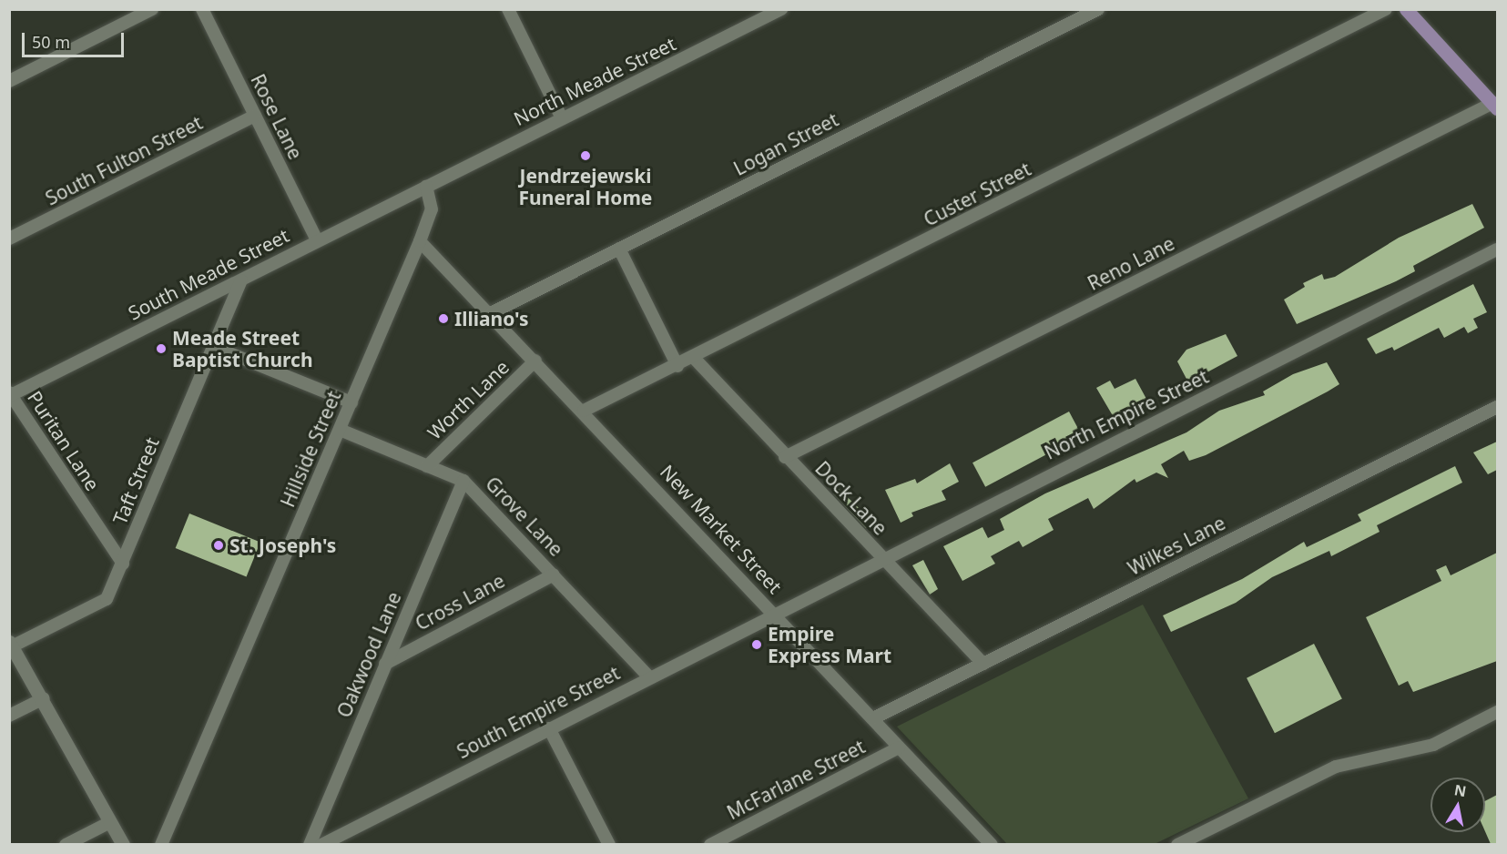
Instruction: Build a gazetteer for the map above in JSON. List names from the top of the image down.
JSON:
{
  "streets": {
    "street": [
      "North Meade Street",
      "Rose Lane",
      "Logan Street",
      "South Fulton Street",
      "Custer Street",
      "Reno Lane",
      "South Meade Street",
      "Worth Lane",
      "North Empire Street",
      "Puritan Lane",
      "Hillside Street",
      "Taft Street",
      "Dock Lane",
      "Grove Lane",
      "New Market Street",
      "Wilkes Lane",
      "Cross Lane",
      "Oakwood Lane",
      "South Empire Street",
      "McFarlane Street"
    ]
  },
  "crossings": [
    ["North Meade Street", "South Meade Street"],
    ["North Meade Street", "Hillside Street"],
    ["Rose Lane", "South Fulton Street"],
    ["Rose Lane", "South Meade Street"],
    ["Logan Street", "New Market Street"],
    ["Custer Street", "Dock Lane"],
    ["Custer Street", "New Market Street"],
    ["Reno Lane", "Dock Lane"],
    ["South Meade Street", "Puritan Lane"],
    ["South Meade Street", "Hillside Street"],
    ["South Meade Street", "Taft Street"],
    ["Worth Lane", "Grove Lane"],
    ["Worth Lane", "New Market Street"],
    ["North Empire Street", "Dock Lane"],
    ["North Empire Street", "New Market Street"],
    ["North Empire Street", "South Empire Street"],
    ["Puritan Lane", "Taft Street"],
    ["Hillside Street", "Grove Lane"],
    ["Hillside Street", "New Market Street"],
    ["Dock Lane", "Wilkes Lane"],
    ["Grove Lane", "Cross Lane"],
    ["Grove Lane", "Oakwood Lane"],
    ["Grove Lane", "South Empire Street"],
    ["New Market Street", "Wilkes Lane"],
    ["New Market Street", "South Empire Street"],
    ["New Market Street", "McFarlane Street"],
    ["Cross Lane", "Oakwood Lane"]
  ],
  "places": [
    "Jendrzejewski Funeral Home",
    "Illiano's",
    "Meade Street Baptist Church",
    "St. Joseph's",
    "Empire Express Mart"
  ],
  "scale_bar": "50 m",
  "north": "top"
}
